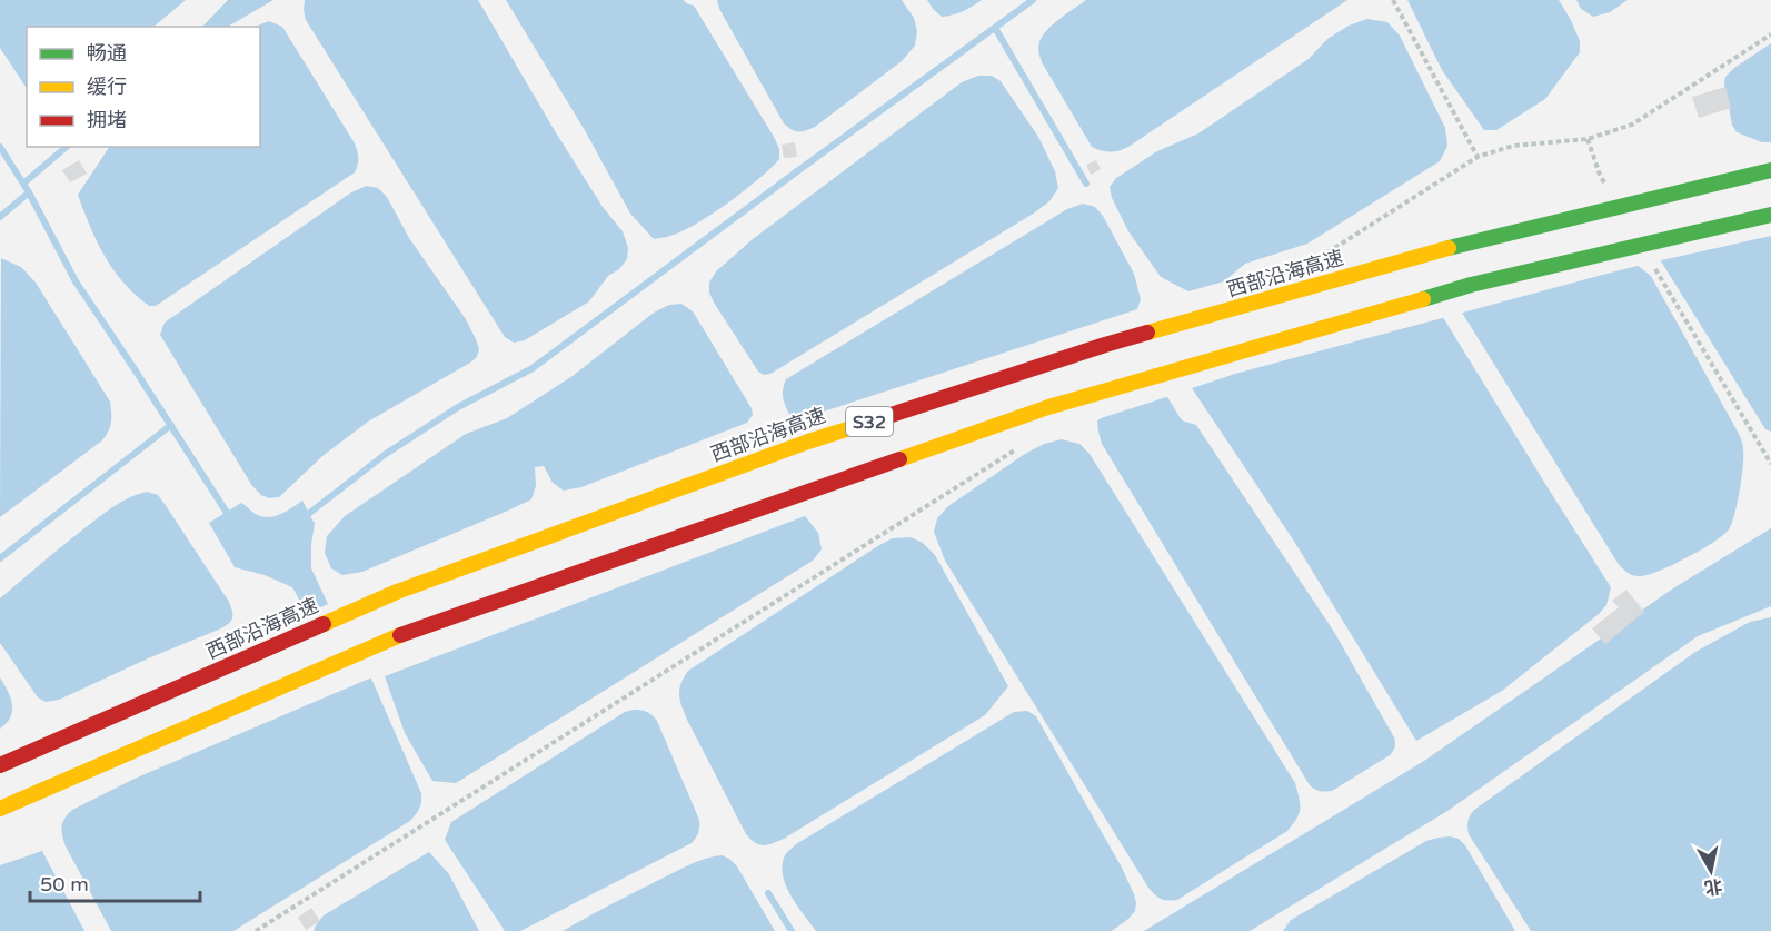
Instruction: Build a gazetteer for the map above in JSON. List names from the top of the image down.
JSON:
{
  "streets": {
    "highway": ["西部沿海高速", "S32"]
  },
  "legend": ["畅通", "缓行", "拥堵"],
  "scale_bar": "50 m",
  "north": "bottom"
}
